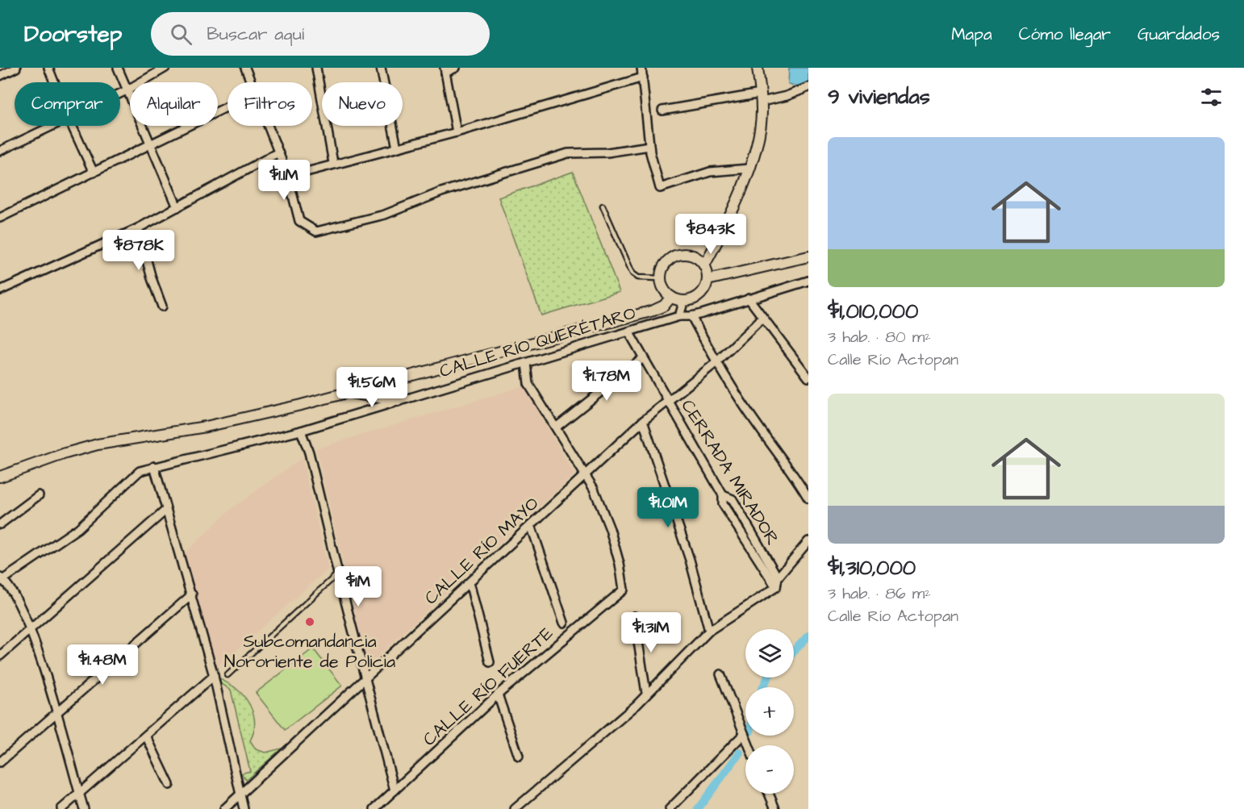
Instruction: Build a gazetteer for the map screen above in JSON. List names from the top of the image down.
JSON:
{
  "streets": {
    "main road": ["CALLE RÍO QUERÉTARO"],
    "street": ["CERRADA MIRADOR", "CALLE RÍO MAYO", "CALLE RÍO FUERTE"]
  },
  "crossings": [
    ["CALLE RÍO QUERÉTARO", "CERRADA MIRADOR"],
    ["CERRADA MIRADOR", "CALLE RÍO MAYO"],
    ["CALLE RÍO MAYO", "CALLE RÍO FUERTE"]
  ],
  "places": ["Subcomandancia Nororiente de Policia"],
  "page": {
    "header": "Doorstep",
    "search": "Buscar aquí",
    "nav": ["Mapa", "Cómo llegar", "Guardados"],
    "heading": "9 viviendas",
    "chip": [
      "Comprar",
      "Alquilar",
      "Filtros",
      "Nuevo"
    ],
    "list": [
      {
        "name": "$1,010,000",
        "note": "3 hab. · 80 m² · Calle Río Actopan"
      },
      {
        "name": "$1,310,000",
        "note": "3 hab. · 86 m² · Calle Río Actopan"
      }
    ],
    "price": [
      "$1.1M",
      "$843K",
      "$878K",
      "$1.78M",
      "$1.56M",
      "$1.01M",
      "$1M",
      "$1.31M",
      "$1.48M"
    ],
    "map_buttons": ["+", "−"]
  }
}
